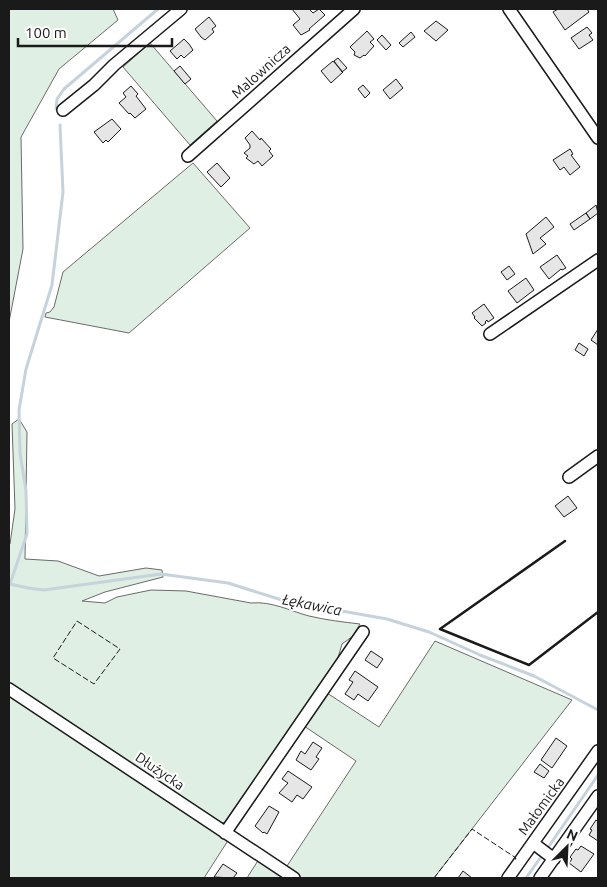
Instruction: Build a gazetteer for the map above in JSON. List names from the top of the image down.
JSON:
{
  "streets": {
    "street": ["Malownicza", "Dłużycka", "Małomicka"]
  },
  "water": ["Łękawica"],
  "scale_bar": "100 m",
  "north": "top right"
}
